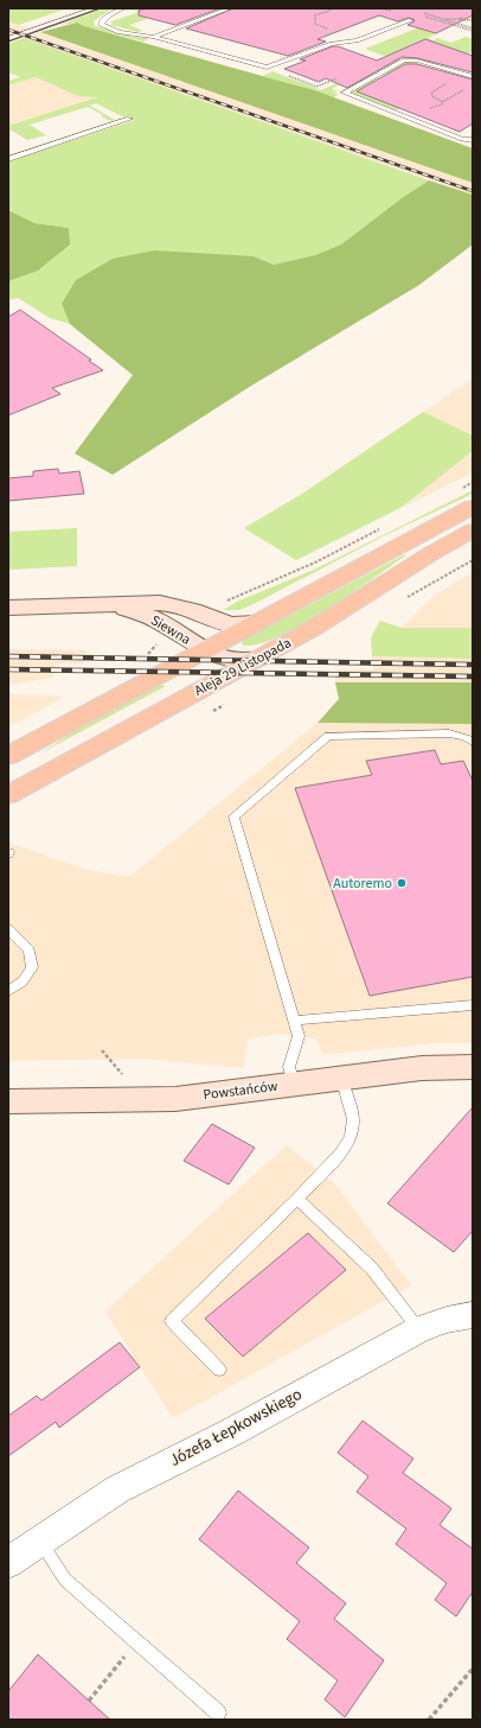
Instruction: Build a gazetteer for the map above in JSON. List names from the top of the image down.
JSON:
{
  "streets": {
    "main road": ["Aleja 29 Listopada"],
    "street": ["Siewna", "Powstańców", "Józefa Łepkowskiego"]
  },
  "crossings": [
    ["Siewna", "Aleja 29 Listopada"]
  ],
  "places": ["Autoremo"]
}
